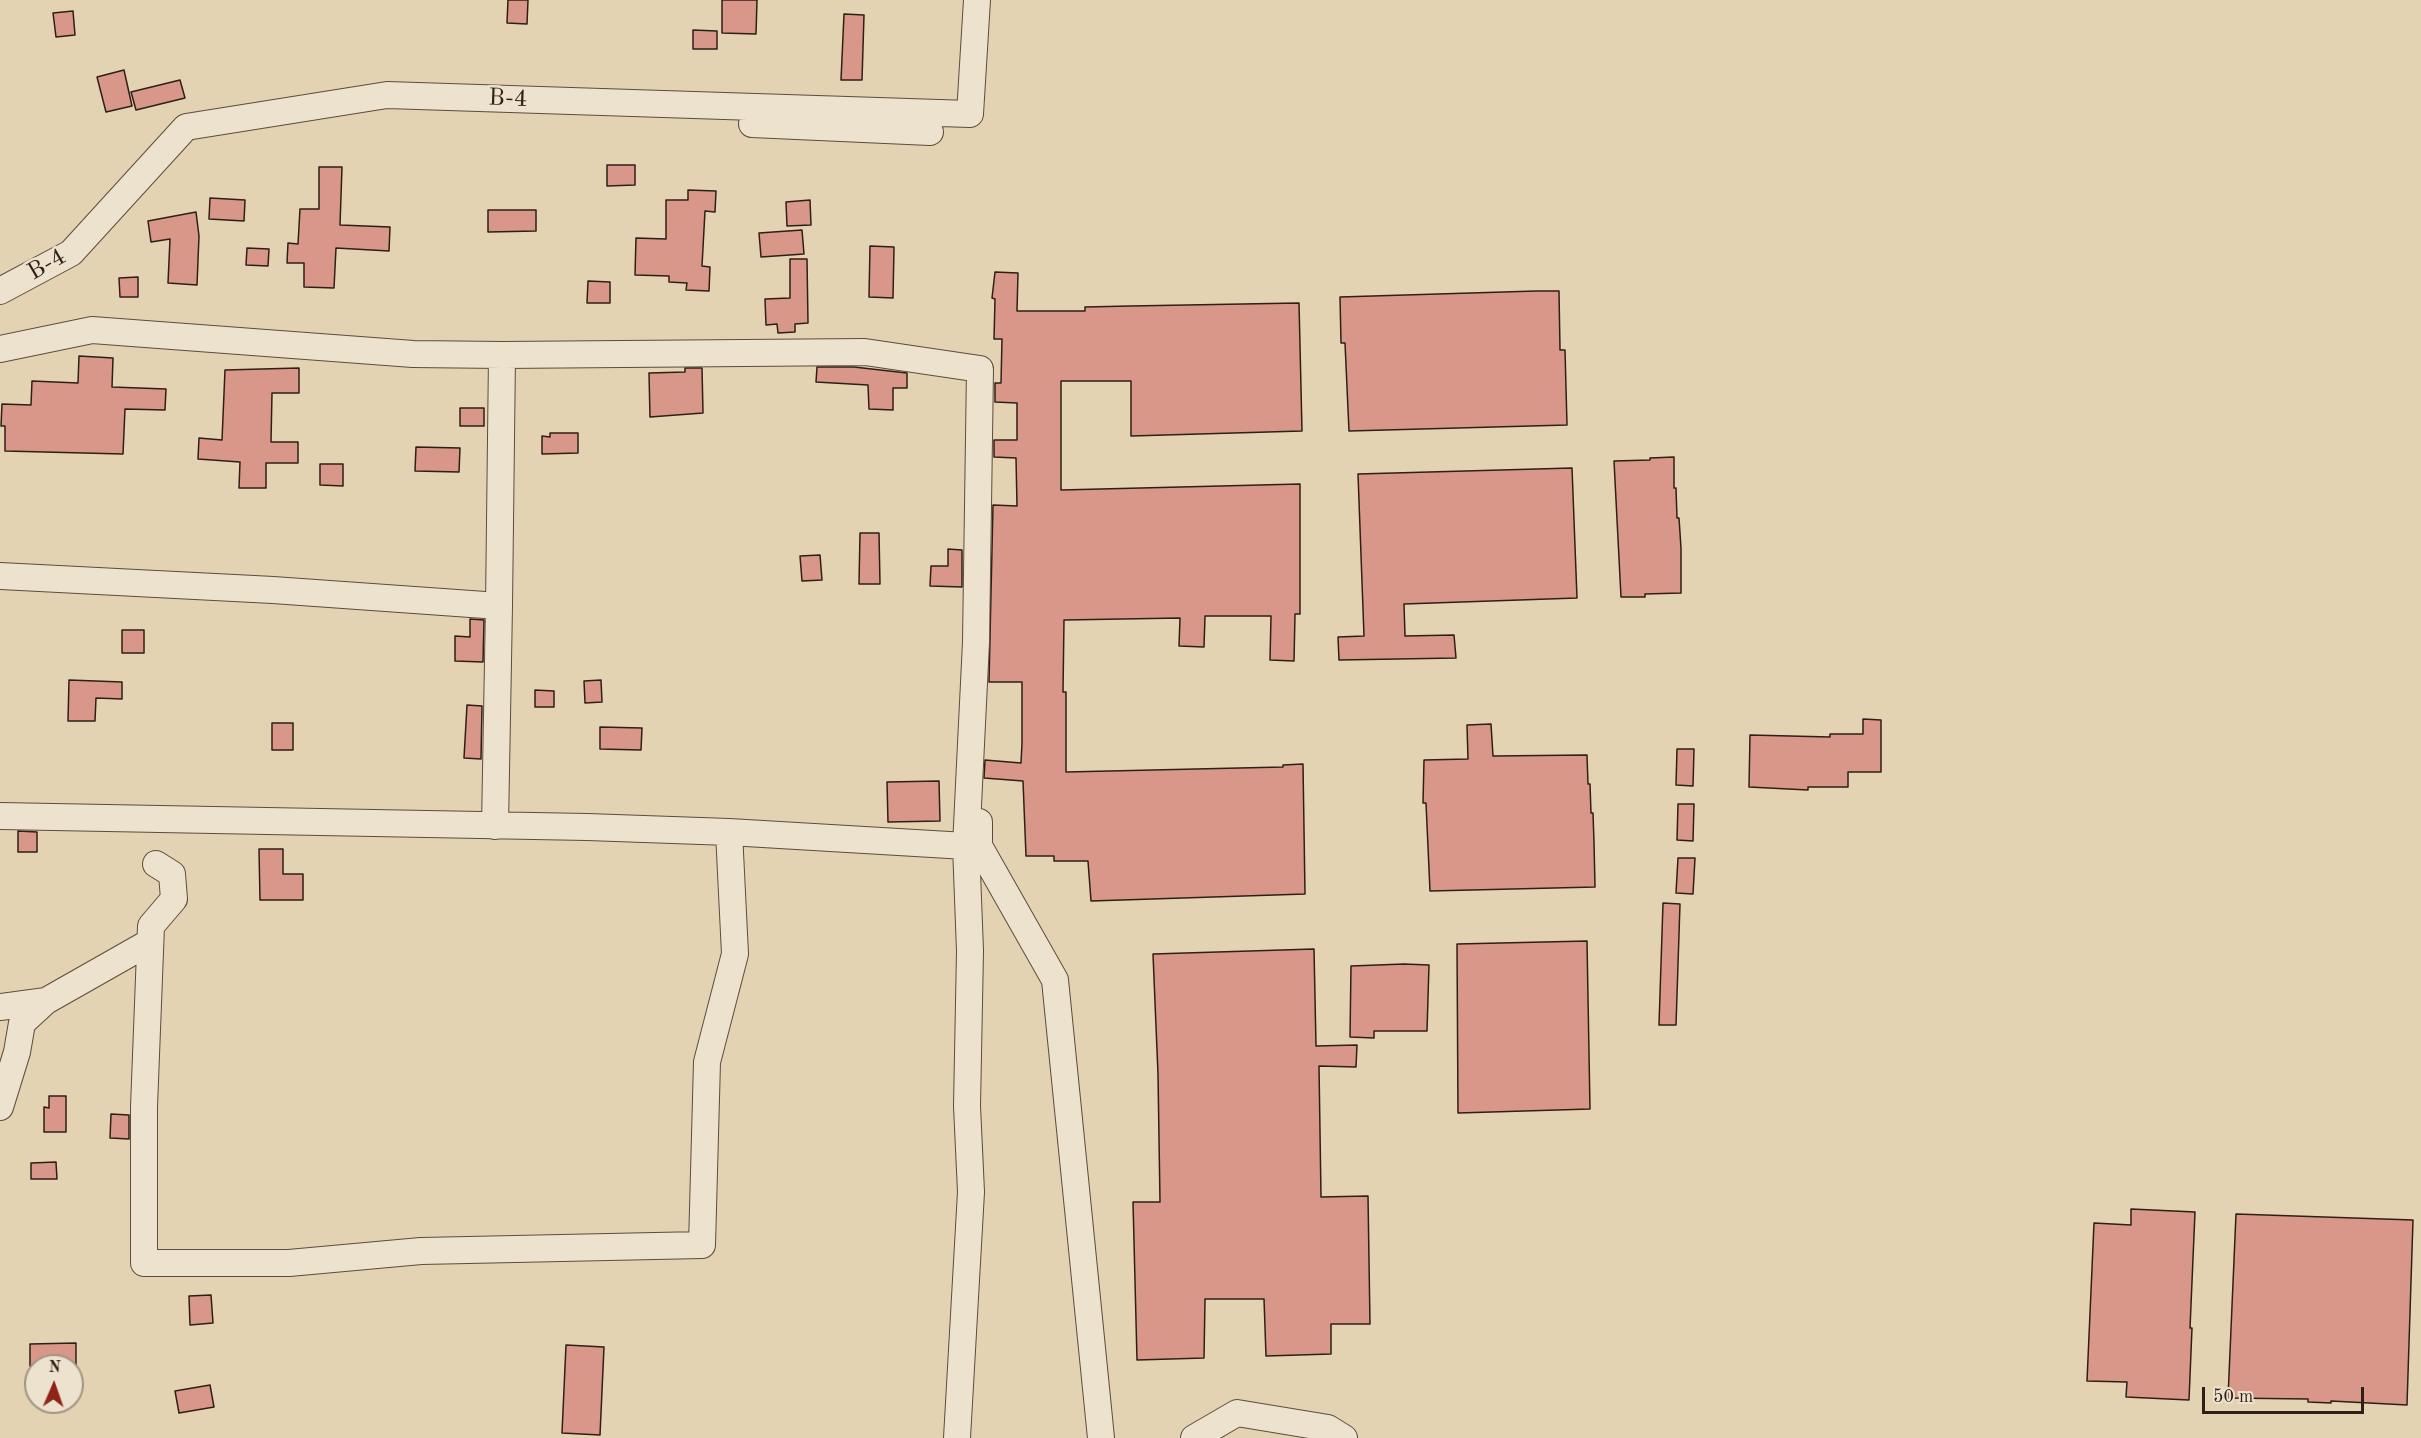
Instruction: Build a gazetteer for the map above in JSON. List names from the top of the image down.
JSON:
{
  "streets": {
    "street": ["B-4"]
  },
  "scale_bar": "50 m",
  "north": "top"
}
